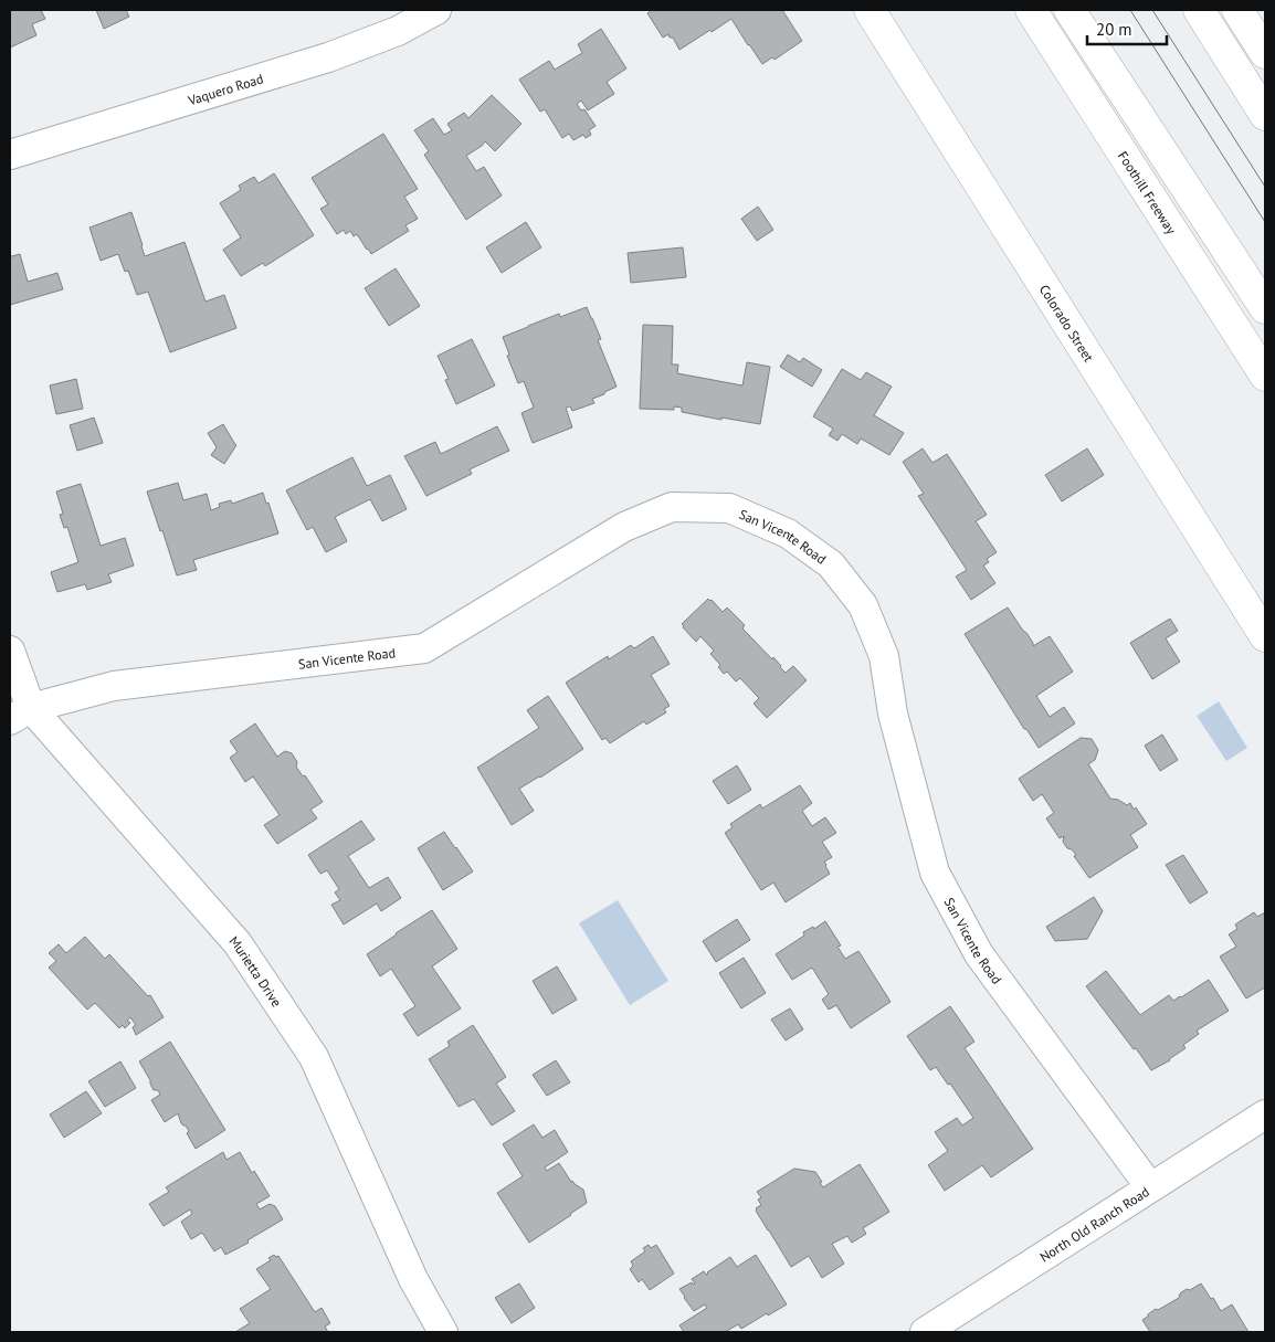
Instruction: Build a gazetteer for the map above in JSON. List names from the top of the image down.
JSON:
{
  "streets": {
    "main road": ["Foothill Freeway", "Colorado Street"],
    "street": [
      "Vaquero Road",
      "San Vicente Road",
      "Murietta Drive",
      "North Old Ranch Road"
    ]
  },
  "crossings": [
    ["San Vicente Road", "Murietta Drive"],
    ["San Vicente Road", "North Old Ranch Road"]
  ],
  "scale_bar": "20 m"
}
